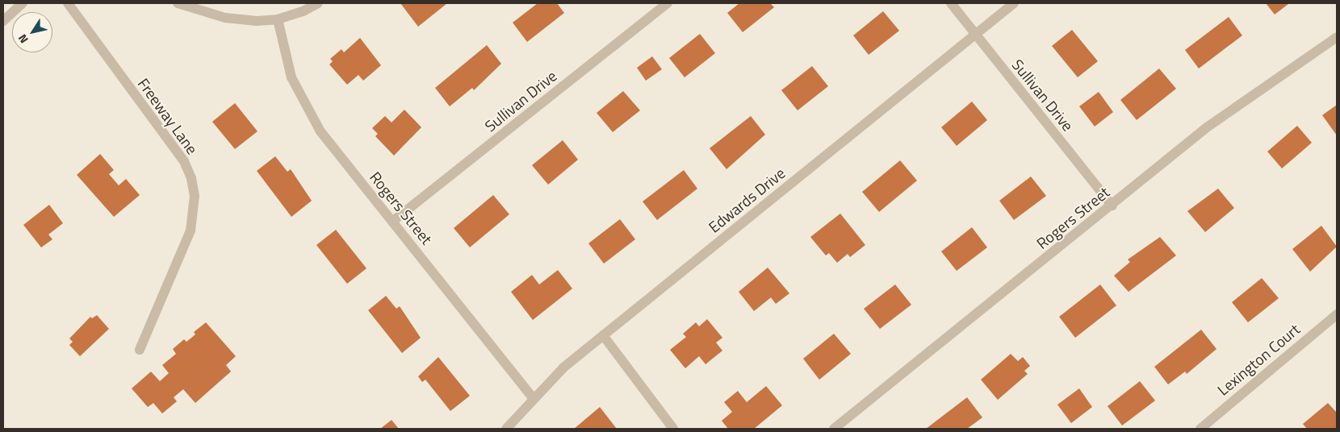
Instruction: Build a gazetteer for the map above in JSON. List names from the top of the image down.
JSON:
{
  "streets": {
    "street": [
      "Sullivan Drive",
      "Freeway Lane",
      "Edwards Drive",
      "Rogers Street",
      "Lexington Court"
    ]
  },
  "crossings": [
    ["Sullivan Drive", "Edwards Drive"],
    ["Sullivan Drive", "Rogers Street"],
    ["Edwards Drive", "Rogers Street"]
  ],
  "north": "bottom left"
}
